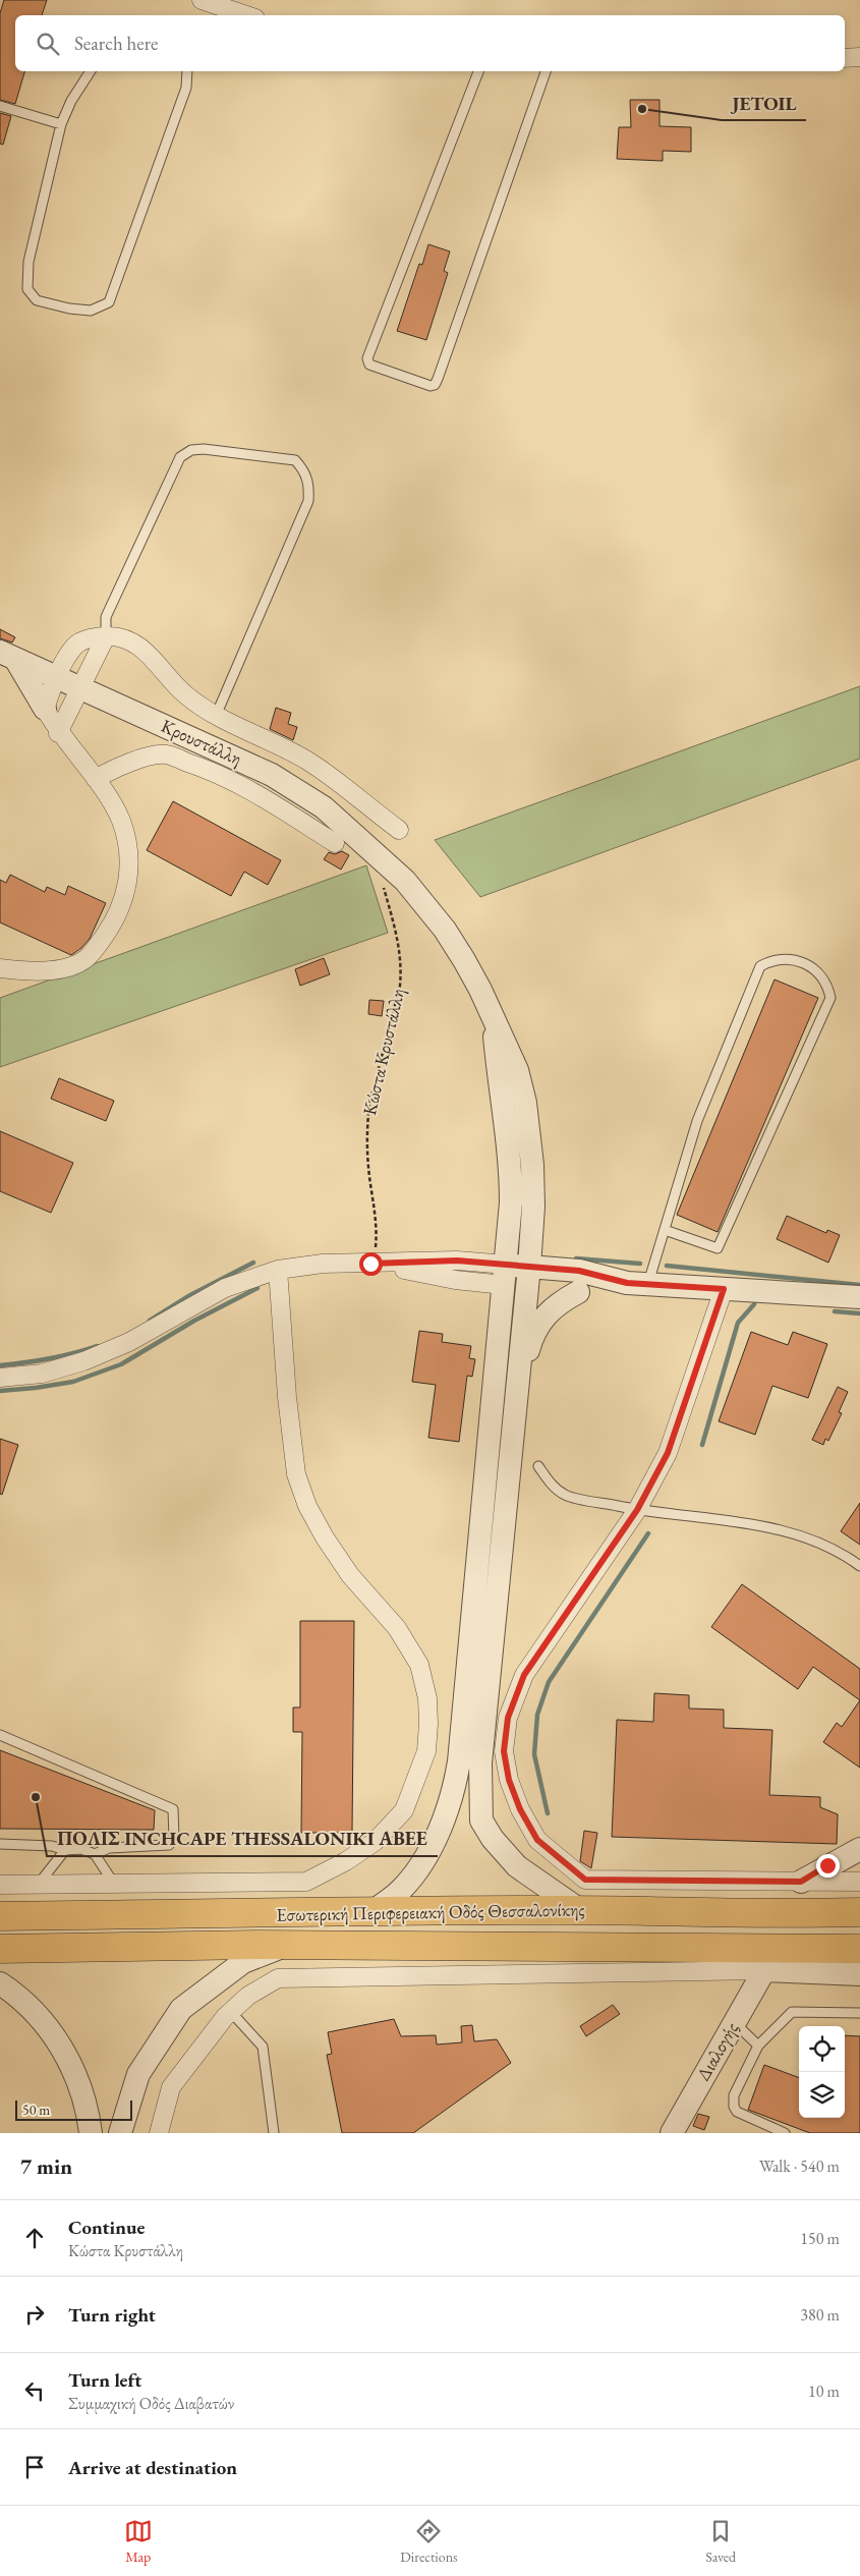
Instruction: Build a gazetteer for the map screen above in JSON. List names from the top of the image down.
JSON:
{
  "streets": {
    "highway": ["Εσωτερική Περιφερειακή Οδός Θεσσαλονίκης"],
    "street": ["Κρουστάλλη", "Διαλογής"],
    "path": ["Κώστα Κρυστάλλη"]
  },
  "crossings": [
    ["Κρουστάλλη", "Κώστα Κρυστάλλη"]
  ],
  "places": ["JETOIL", "ΠΟΛΙΣ INCHCAPE THESSALONIKI ΑΒΕΕ"],
  "scale_bar": "50 m",
  "page": {
    "search": "Search here",
    "scale": "50 m",
    "heading": ["7 min", "Walk · 540 m"],
    "list": [
      ["Continue", "Κώστα Κρυστάλλη", "150 m"],
      ["Turn right", "380 m"],
      ["Turn left", "Συμμαχική Οδός Διαβατών", "10 m"],
      "Arrive at destination"
    ],
    "nav": ["Map", "Directions", "Saved"]
  }
}
